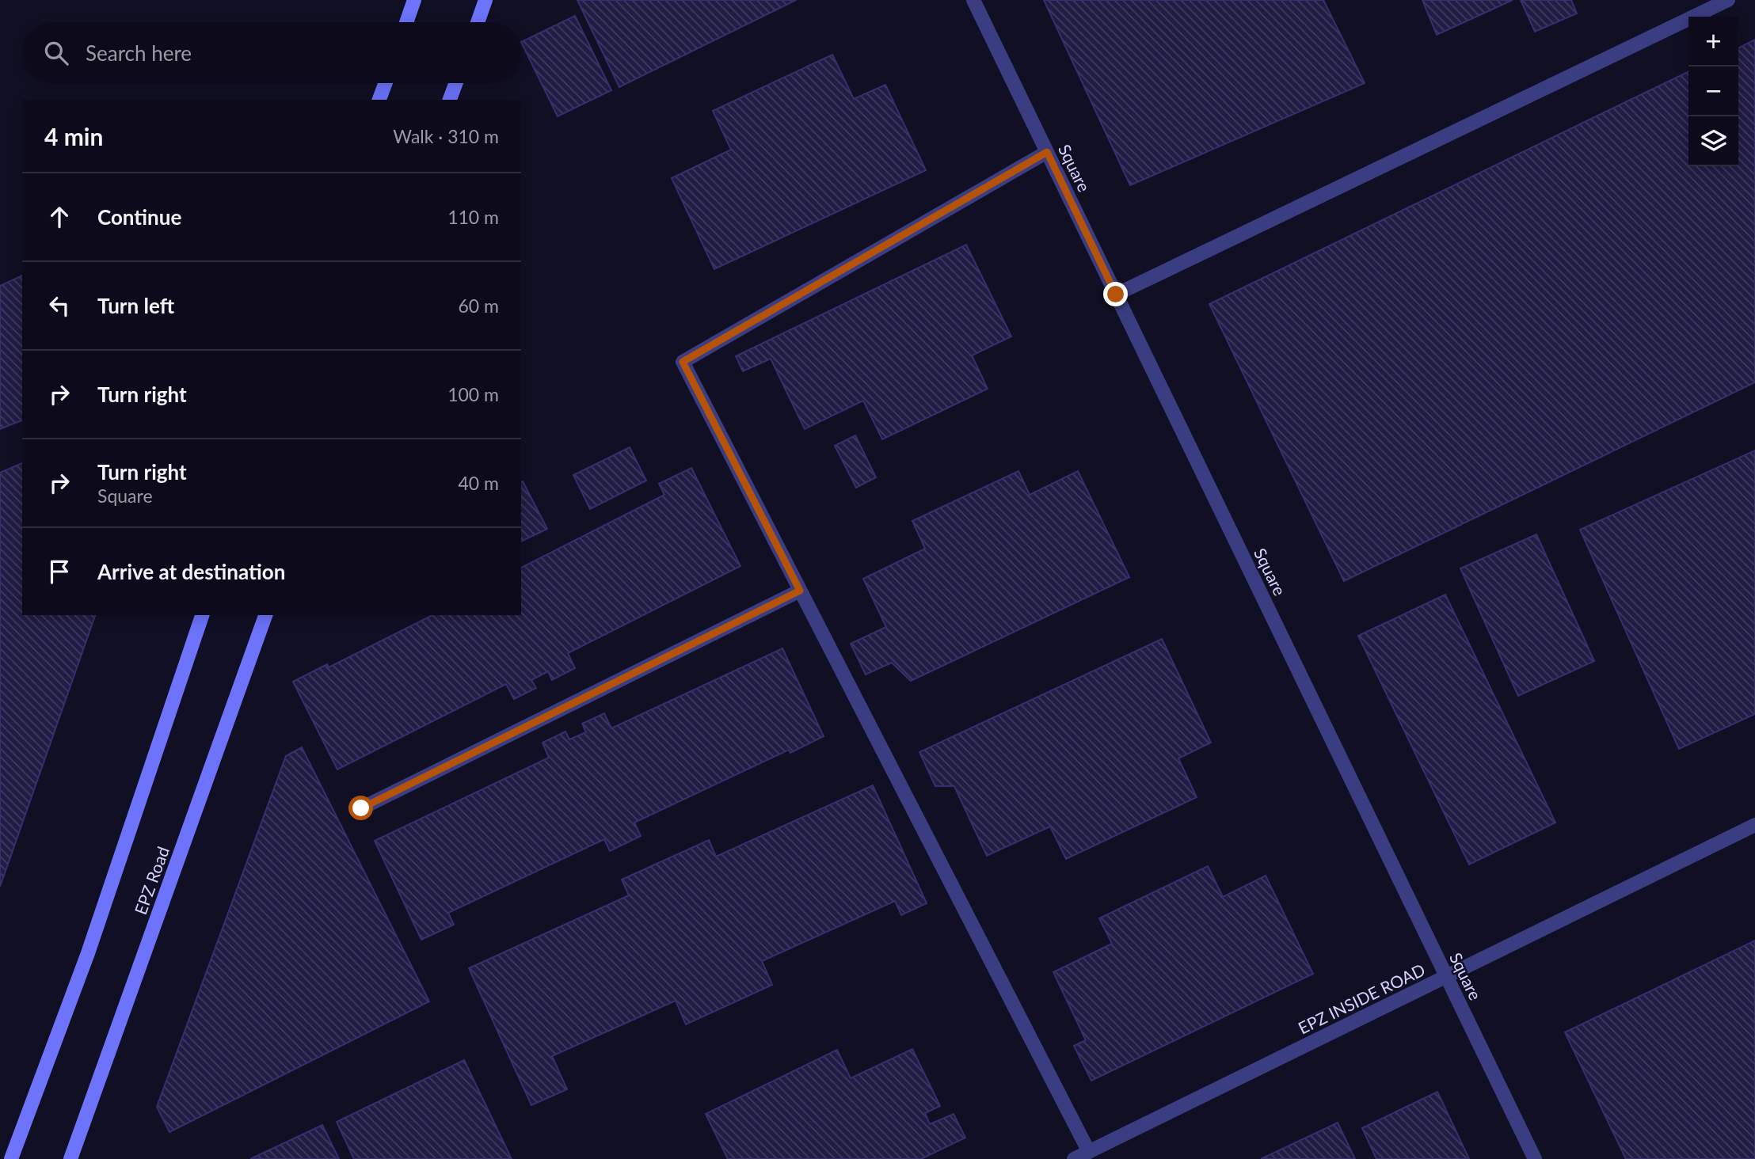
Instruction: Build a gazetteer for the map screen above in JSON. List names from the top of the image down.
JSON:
{
  "streets": {
    "main road": ["EPZ Road"],
    "lane": ["Square", "EPZ INSIDE ROAD"]
  },
  "crossings": [
    ["Square", "EPZ INSIDE ROAD"]
  ],
  "page": {
    "map_buttons": ["+", "−"],
    "search": "Search here",
    "heading": ["4 min", "Walk · 310 m"],
    "list": [
      ["Continue", "110 m"],
      ["Turn left", "60 m"],
      ["Turn right", "100 m"],
      ["Turn right", "Square", "40 m"],
      "Arrive at destination"
    ]
  }
}
